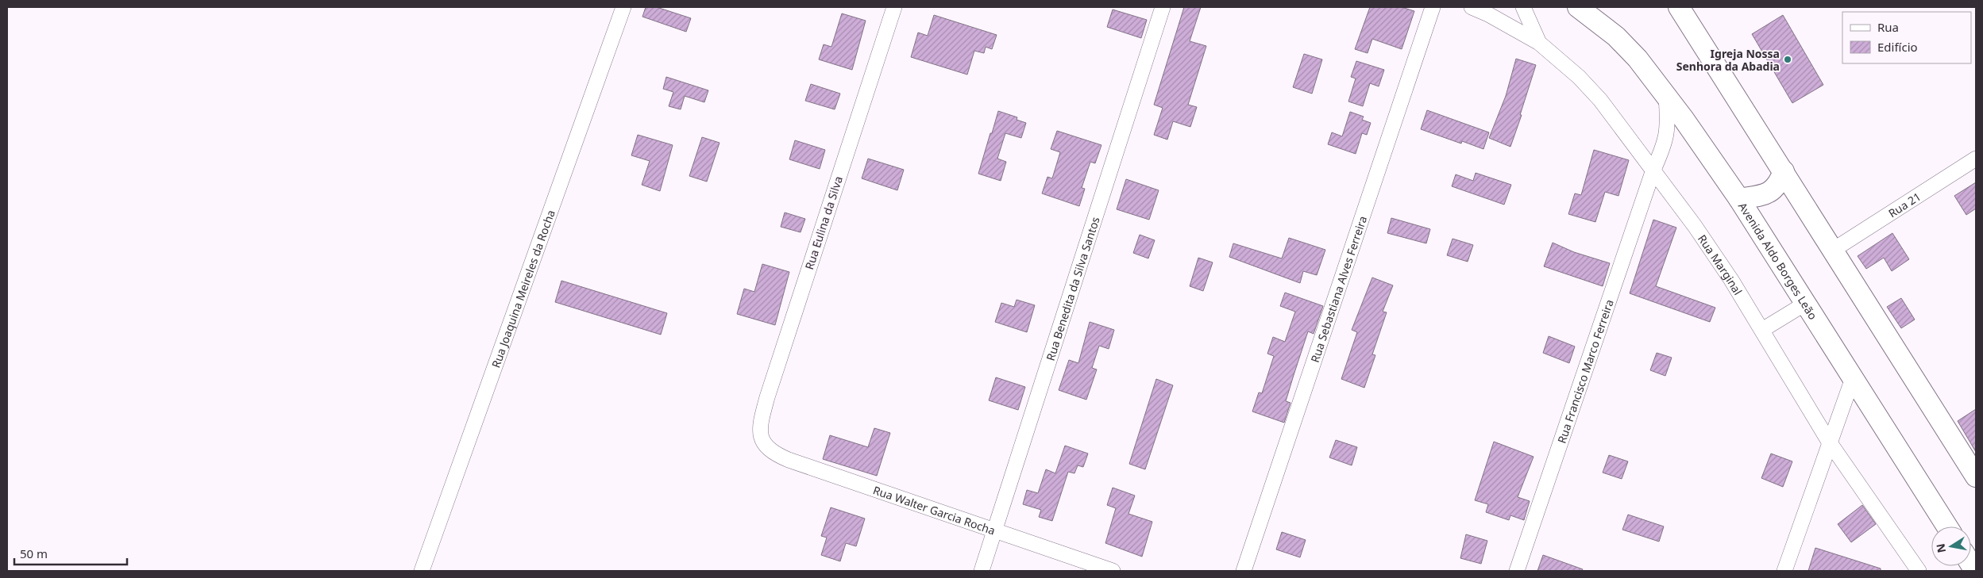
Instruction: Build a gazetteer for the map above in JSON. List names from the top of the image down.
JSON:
{
  "streets": {
    "street": [
      "Rua 21",
      "Rua Eulina da Silva",
      "Avenida Aldo Borges Leão",
      "Rua Marginal",
      "Rua Joaquina Meireles da Rocha",
      "Rua Sebastiana Alves Ferreira",
      "Rua Benedita da Silva Santos",
      "Rua Francisco Marco Ferreira",
      "Rua Walter Garcia Rocha"
    ]
  },
  "crossings": [
    ["Rua Eulina da Silva", "Rua Walter Garcia Rocha"],
    ["Avenida Aldo Borges Leão", "Rua Francisco Marco Ferreira"],
    ["Rua Marginal", "Rua Francisco Marco Ferreira"],
    ["Rua Benedita da Silva Santos", "Rua Walter Garcia Rocha"]
  ],
  "places": ["Igreja Nossa Senhora da Abadia"],
  "legend": ["Rua", "Edifício"],
  "scale_bar": "50 m",
  "north": "left"
}
